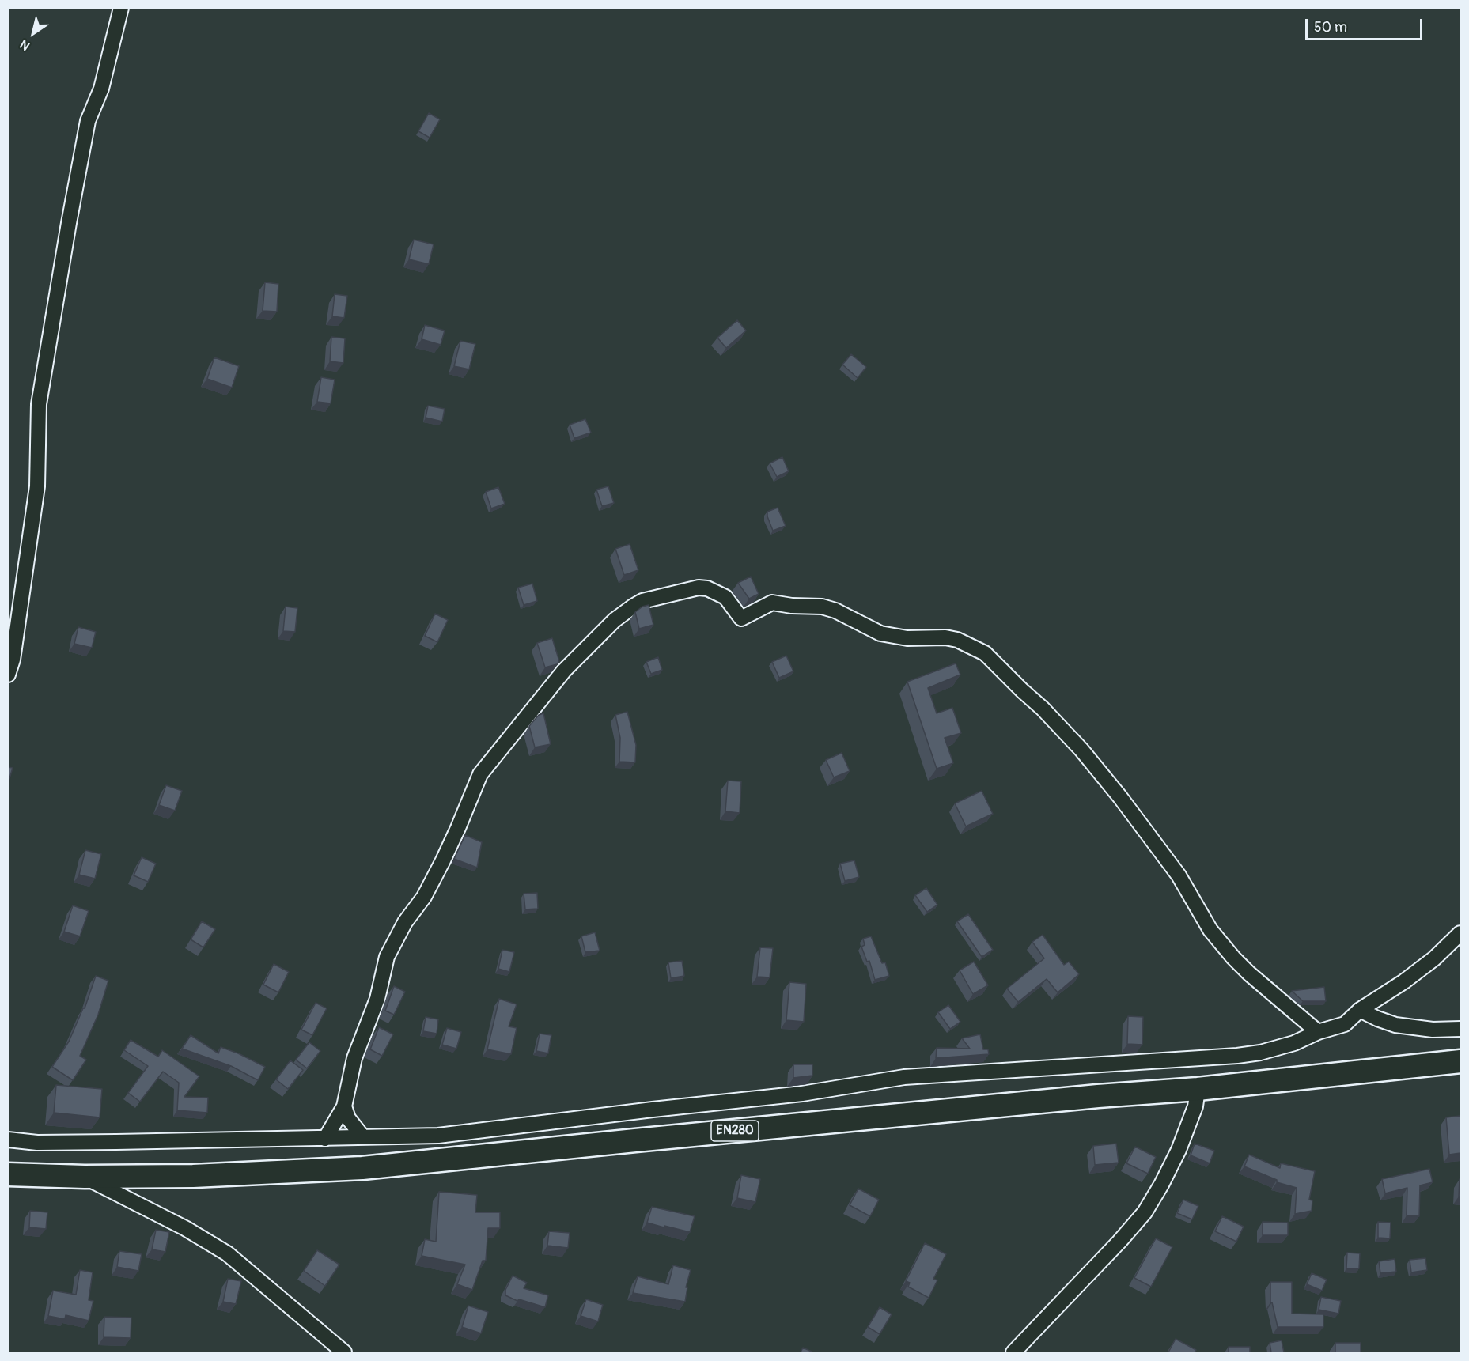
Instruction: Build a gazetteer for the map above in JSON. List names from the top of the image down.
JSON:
{
  "streets": {
    "main road": ["EN280"]
  },
  "scale_bar": "50 m",
  "north": "bottom left"
}
